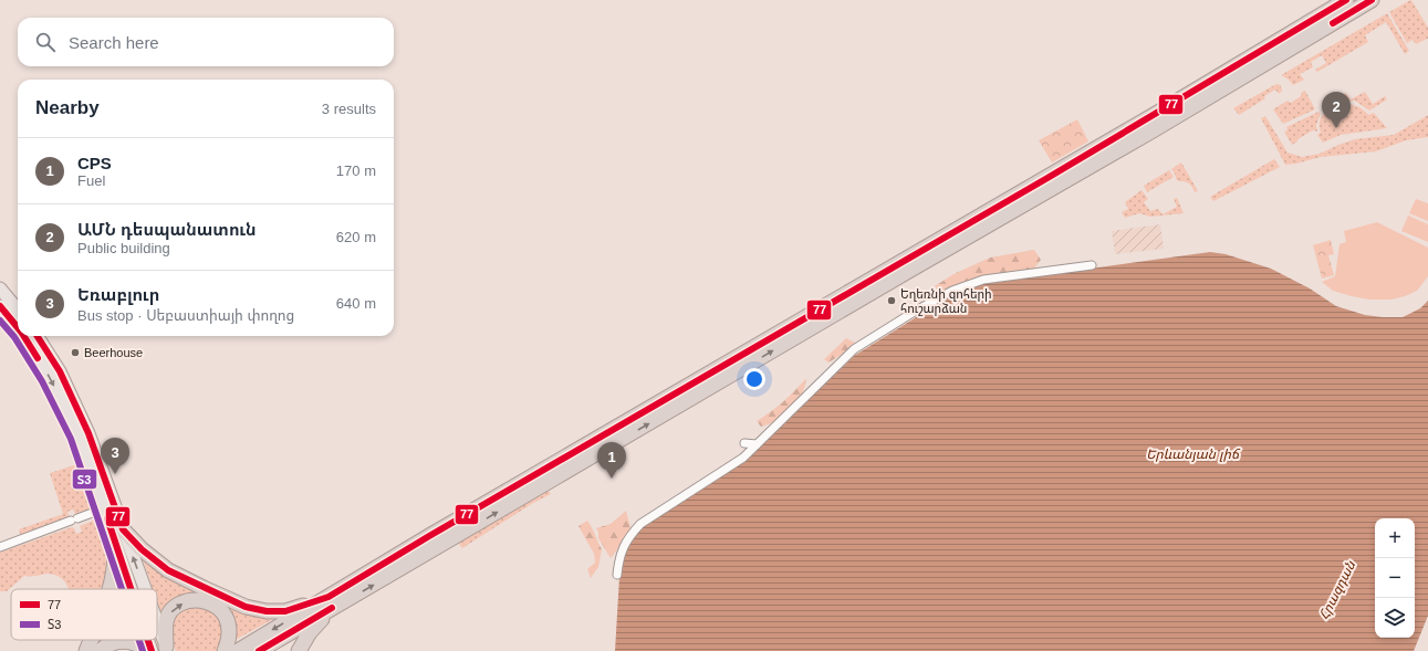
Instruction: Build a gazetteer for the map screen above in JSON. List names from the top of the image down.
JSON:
{
  "water": ["Երևանյան լիճ", "Հրազդան"],
  "places": ["Եղեռնի զոհերի հուշարձան", "Beerhouse"],
  "lines": ["transit line 77", "transit line Տ3"],
  "legend": ["77", "Տ3"],
  "page": {
    "search": "Search here",
    "heading": ["Nearby", "3 results"],
    "pins": ["2", "3", "1"],
    "list": [
      {
        "mark": "1",
        "name": "CPS",
        "note": "Fuel",
        "value": "170 m"
      },
      {
        "mark": "2",
        "name": "ԱՄՆ դեսպանատուն",
        "note": "Public building",
        "value": "620 m"
      },
      {
        "mark": "3",
        "name": "Եռաբլուր",
        "note": "Bus stop · Սեբաստիայի փողոց",
        "value": "640 m"
      }
    ],
    "map_buttons": ["+", "−"]
  }
}
